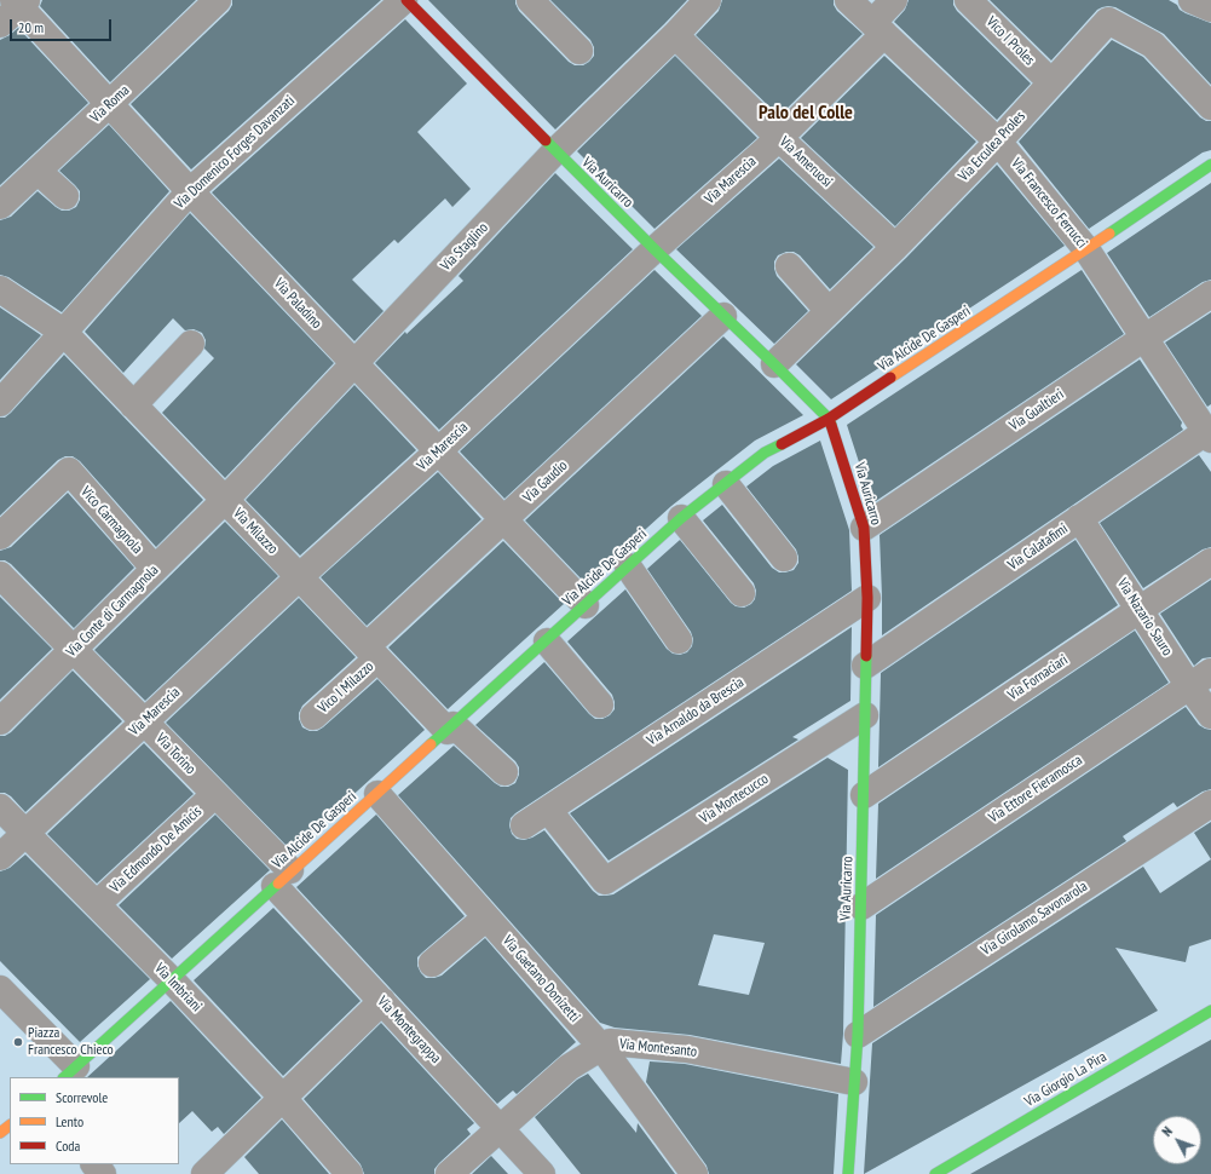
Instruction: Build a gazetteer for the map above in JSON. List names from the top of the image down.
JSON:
{
  "streets": {
    "street": [
      "Vico I Proles",
      "Via Roma",
      "Via Erculea Proles",
      "Via Domenico Forges Davanzati",
      "Via Ameruosi",
      "Via Marescia",
      "Via Auricarro",
      "Via Francesco Ferrucci",
      "Via Staglino",
      "Via Paladino",
      "Via Alcide De Gasperi",
      "Via Gualtieri",
      "Via Gaudio",
      "Vico Carmagnola",
      "Via Milazzo",
      "Via Calatafimi",
      "Via Conte di Carmagnola",
      "Via Nazario Sauro",
      "Via Fornaciari",
      "Vico I Milazzo",
      "Via Arnaldo da Brescia",
      "Via Torino",
      "Via Ettore Fieramosca",
      "Via Montecucco",
      "Via Edmondo De Amicis",
      "Via Girolamo Savonarola",
      "Via Gaetano Donizetti",
      "Via Imbriani",
      "Via Montegrappa",
      "Via Montesanto",
      "Via Giorgio La Pira"
    ]
  },
  "crossings": [
    ["Vico I Proles", "Via Erculea Proles"],
    ["Via Roma", "Via Paladino"],
    ["Via Erculea Proles", "Via Ameruosi"],
    ["Via Erculea Proles", "Via Auricarro"],
    ["Via Erculea Proles", "Via Francesco Ferrucci"],
    ["Via Domenico Forges Davanzati", "Via Auricarro"],
    ["Via Domenico Forges Davanzati", "Via Paladino"],
    ["Via Domenico Forges Davanzati", "Via Milazzo"],
    ["Via Ameruosi", "Via Marescia"],
    ["Via Ameruosi", "Via Staglino"],
    ["Via Marescia", "Via Auricarro"],
    ["Via Marescia", "Via Francesco Ferrucci"],
    ["Via Marescia", "Via Paladino"],
    ["Via Marescia", "Via Milazzo"],
    ["Via Marescia", "Via Torino"],
    ["Via Marescia", "Via Imbriani"],
    ["Via Auricarro", "Via Staglino"],
    ["Via Auricarro", "Via Alcide De Gasperi"],
    ["Via Auricarro", "Via Gualtieri"],
    ["Via Auricarro", "Via Gaudio"],
    ["Via Auricarro", "Via Calatafimi"],
    ["Via Auricarro", "Via Fornaciari"],
    ["Via Auricarro", "Via Arnaldo da Brescia"],
    ["Via Auricarro", "Via Ettore Fieramosca"],
    ["Via Auricarro", "Via Montecucco"],
    ["Via Auricarro", "Via Girolamo Savonarola"],
    ["Via Auricarro", "Via Montesanto"],
    ["Via Francesco Ferrucci", "Via Alcide De Gasperi"],
    ["Via Francesco Ferrucci", "Via Gualtieri"],
    ["Via Francesco Ferrucci", "Via Calatafimi"],
    ["Via Staglino", "Via Paladino"],
    ["Via Staglino", "Via Milazzo"],
    ["Via Staglino", "Via Conte di Carmagnola"],
    ["Via Paladino", "Via Alcide De Gasperi"],
    ["Via Paladino", "Via Gaudio"],
    ["Via Alcide De Gasperi", "Via Milazzo"],
    ["Via Alcide De Gasperi", "Via Torino"],
    ["Via Alcide De Gasperi", "Via Gaetano Donizetti"],
    ["Via Alcide De Gasperi", "Via Imbriani"],
    ["Via Alcide De Gasperi", "Via Montegrappa"],
    ["Via Gaudio", "Via Milazzo"],
    ["Via Gaudio", "Vico I Milazzo"],
    ["Vico Carmagnola", "Via Conte di Carmagnola"],
    ["Via Milazzo", "Via Conte di Carmagnola"],
    ["Via Milazzo", "Vico I Milazzo"],
    ["Via Calatafimi", "Via Nazario Sauro"],
    ["Via Conte di Carmagnola", "Via Torino"],
    ["Via Nazario Sauro", "Via Fornaciari"],
    ["Via Nazario Sauro", "Via Ettore Fieramosca"],
    ["Via Arnaldo da Brescia", "Via Montecucco"],
    ["Via Torino", "Via Edmondo De Amicis"],
    ["Via Torino", "Via Montegrappa"],
    ["Via Edmondo De Amicis", "Via Imbriani"],
    ["Via Gaetano Donizetti", "Via Montesanto"],
    ["Via Montegrappa", "Via Montesanto"]
  ],
  "districts": ["Palo del Colle"],
  "places": ["Piazza Francesco Chieco"],
  "legend": ["Scorrevole", "Lento", "Coda"],
  "scale_bar": "20 m",
  "north": "top left"
}
